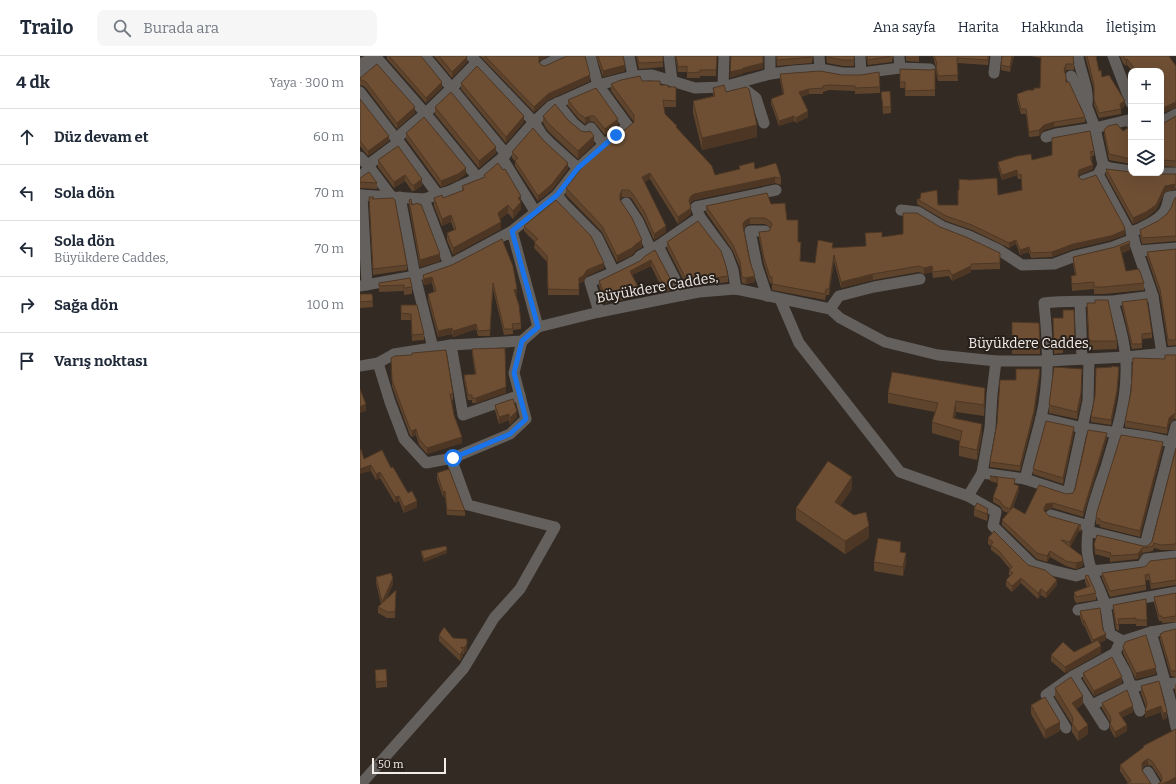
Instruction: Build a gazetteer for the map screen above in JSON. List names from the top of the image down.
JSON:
{
  "streets": {
    "street": ["Büyükdere Caddes,"]
  },
  "scale_bar": "50 m",
  "page": {
    "header": "Trailo",
    "search": "Burada ara",
    "nav": [
      "Ana sayfa",
      "Harita",
      "Hakkında",
      "İletişim"
    ],
    "heading": ["4 dk", "Yaya · 300 m"],
    "map_buttons": ["+", "−"],
    "list": [
      ["Düz devam et", "60 m"],
      ["Sola dön", "70 m"],
      ["Sola dön", "Büyükdere Caddes,", "70 m"],
      ["Sağa dön", "100 m"],
      "Varış noktası"
    ],
    "scale": "50 m"
  }
}
